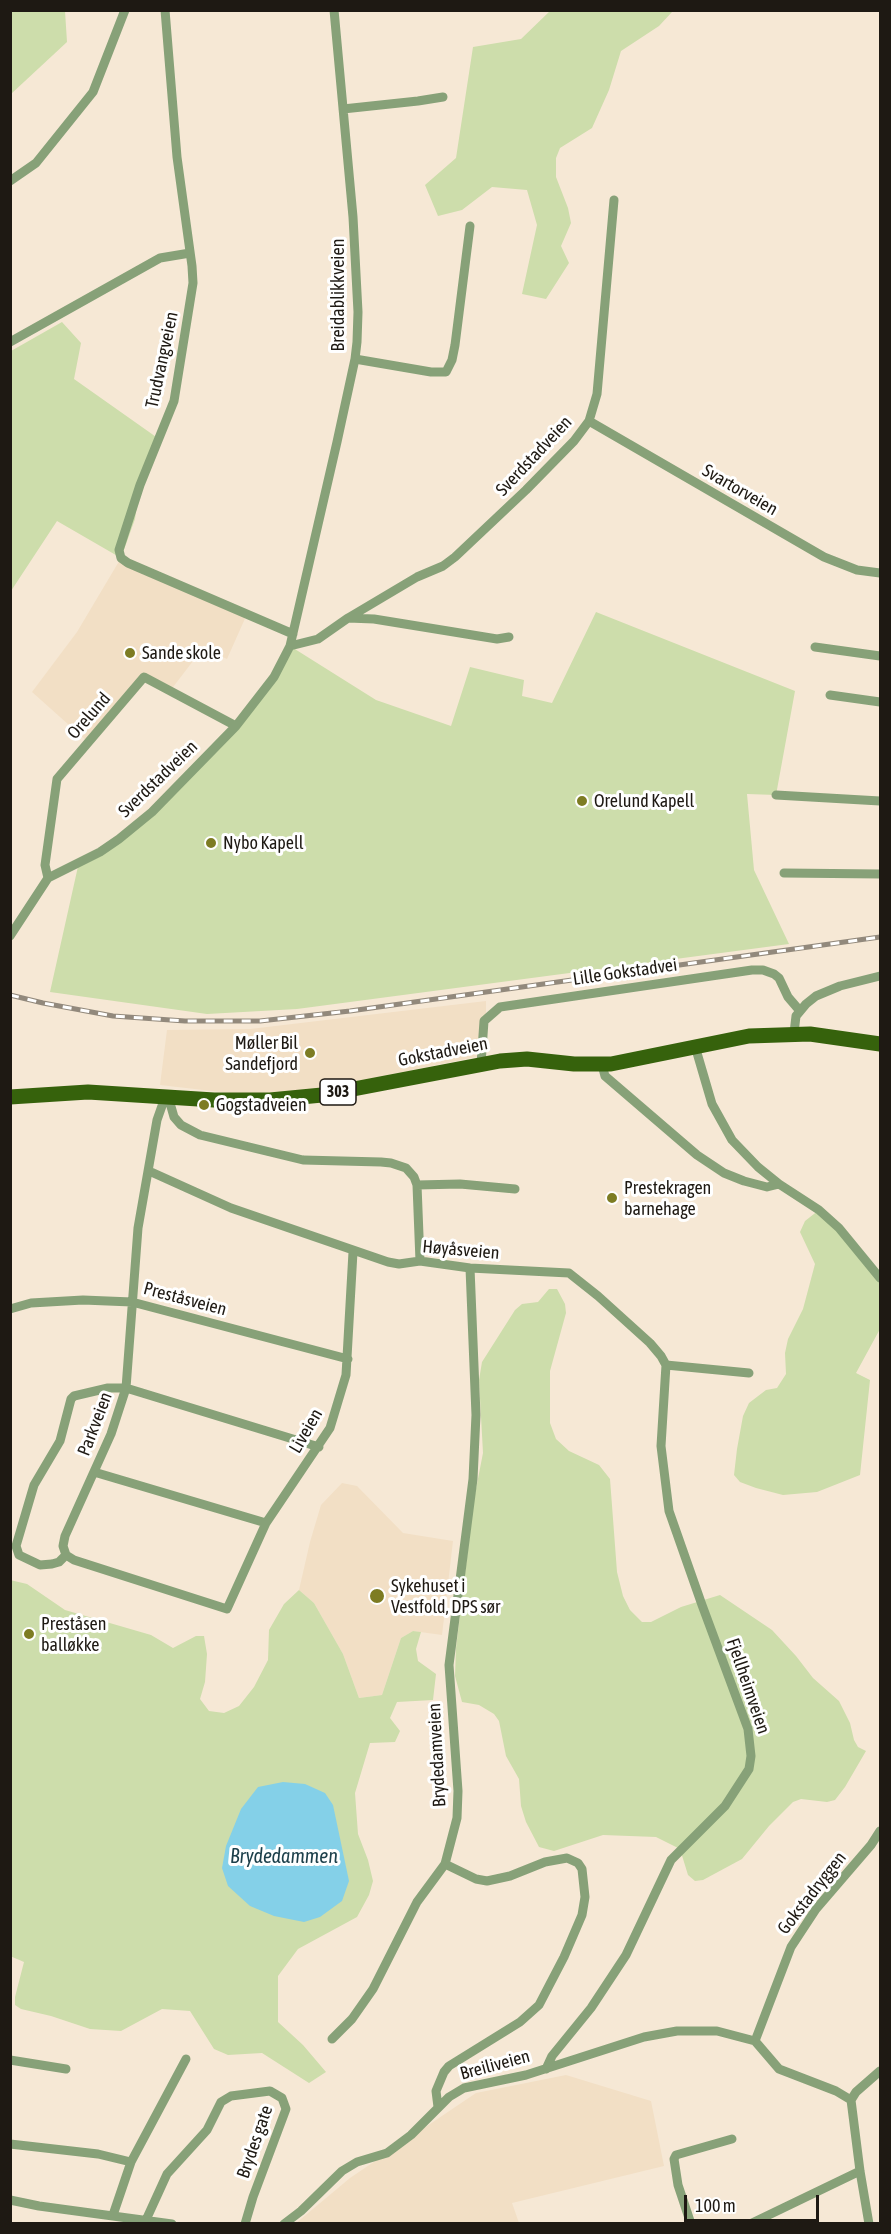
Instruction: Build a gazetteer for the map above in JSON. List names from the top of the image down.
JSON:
{
  "streets": {
    "main road": ["Gokstadveien", "303"],
    "street": [
      "Breidablikkveien",
      "Trudvangveien",
      "Sverdstadveien",
      "Svartorveien",
      "Orelund",
      "Lille Gokstadvei",
      "Høyåsveien",
      "Preståsveien",
      "Parkveien",
      "Liveien",
      "Fjellheimveien",
      "Brydedamveien",
      "Gokstadryggen",
      "Breiliveien",
      "Brydes gate"
    ]
  },
  "crossings": [
    ["Breidablikkveien", "Trudvangveien"],
    ["Breidablikkveien", "Sverdstadveien"],
    ["Sverdstadveien", "Svartorveien"],
    ["Sverdstadveien", "Orelund"],
    ["Lille Gokstadvei", "Gokstadveien"],
    ["Gokstadveien", "Parkveien"],
    ["Høyåsveien", "Parkveien"],
    ["Høyåsveien", "Liveien"],
    ["Høyåsveien", "Fjellheimveien"],
    ["Høyåsveien", "Brydedamveien"],
    ["Preståsveien", "Parkveien"],
    ["Preståsveien", "Liveien"],
    ["Parkveien", "Liveien"],
    ["Fjellheimveien", "Breiliveien"],
    ["Gokstadryggen", "Breiliveien"]
  ],
  "water": ["Brydedammen"],
  "places": [
    "Sande skole",
    "Orelund Kapell",
    "Nybo Kapell",
    "Møller Bil Sandefjord",
    "Gogstadveien",
    "Prestekragen barnehage",
    "Sykehuset i Vestfold, DPS sør",
    "Preståsen balløkke"
  ],
  "scale_bar": "100 m"
}
